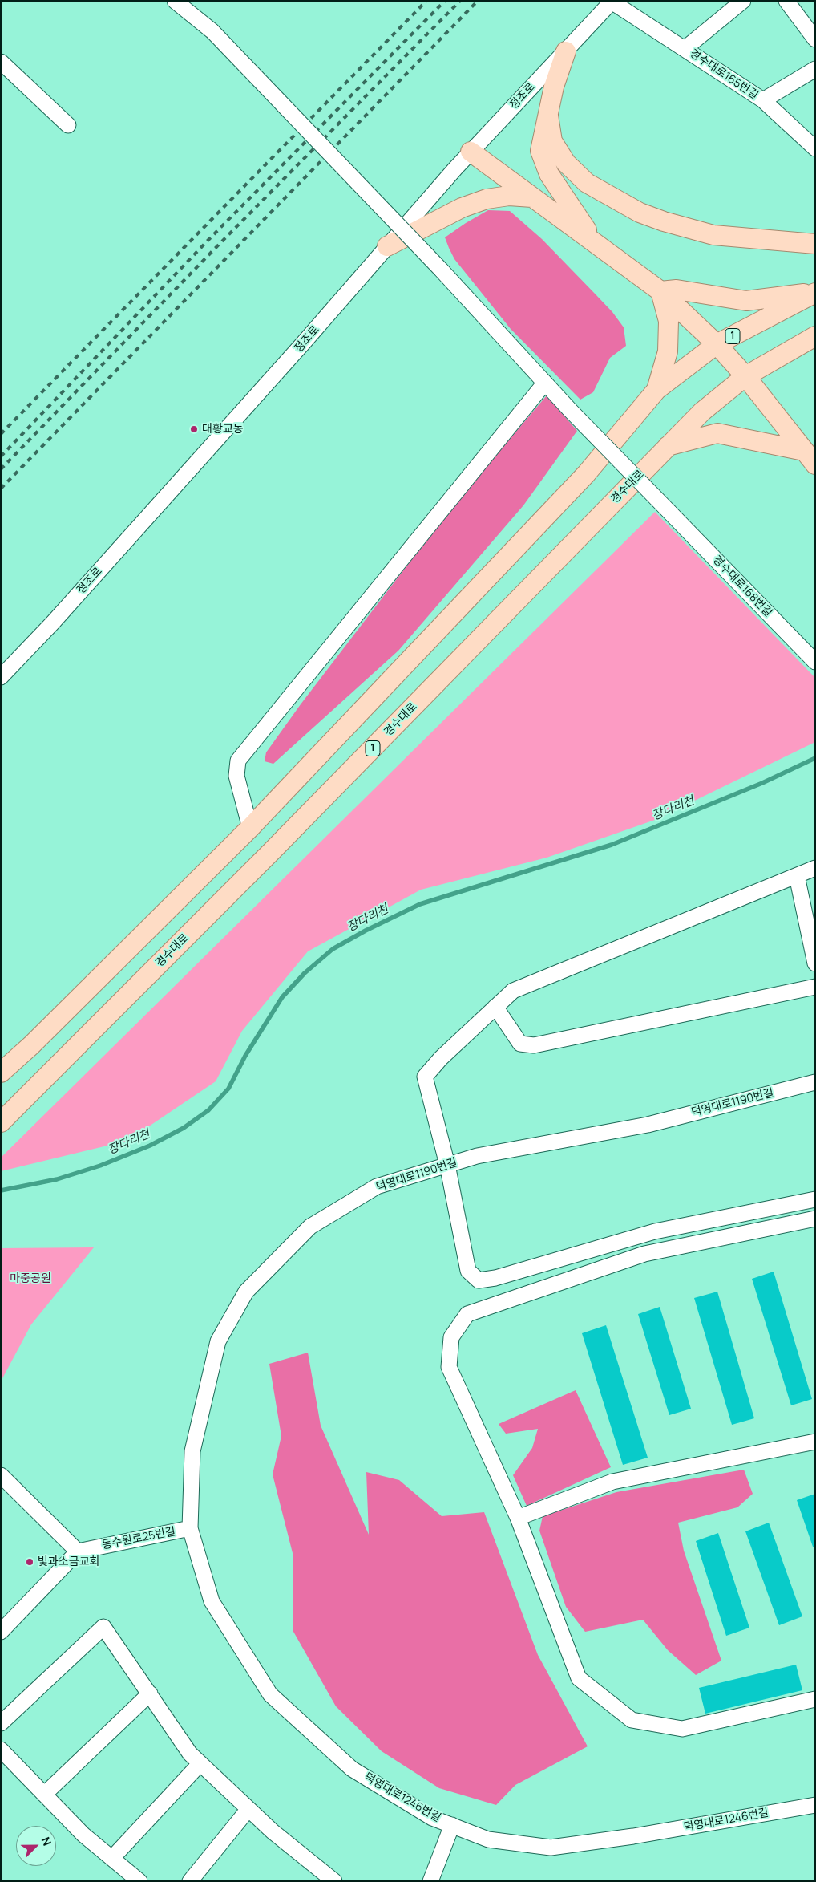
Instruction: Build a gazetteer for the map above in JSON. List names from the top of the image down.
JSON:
{
  "streets": {
    "main road": ["1", "경수대로"],
    "street": [
      "경수대로165번길",
      "정조로",
      "경수대로168번길",
      "덕영대로1190번길",
      "동수원로25번길",
      "덕영대로1246번길"
    ]
  },
  "crossings": [
    ["경수대로165번길", "정조로"],
    ["덕영대로1190번길", "동수원로25번길"],
    ["덕영대로1190번길", "덕영대로1246번길"],
    ["동수원로25번길", "덕영대로1246번길"]
  ],
  "water": ["장다리천"],
  "parks": ["마중공원"],
  "places": ["대황교동", "빛과소금교회"],
  "north": "top right"
}
